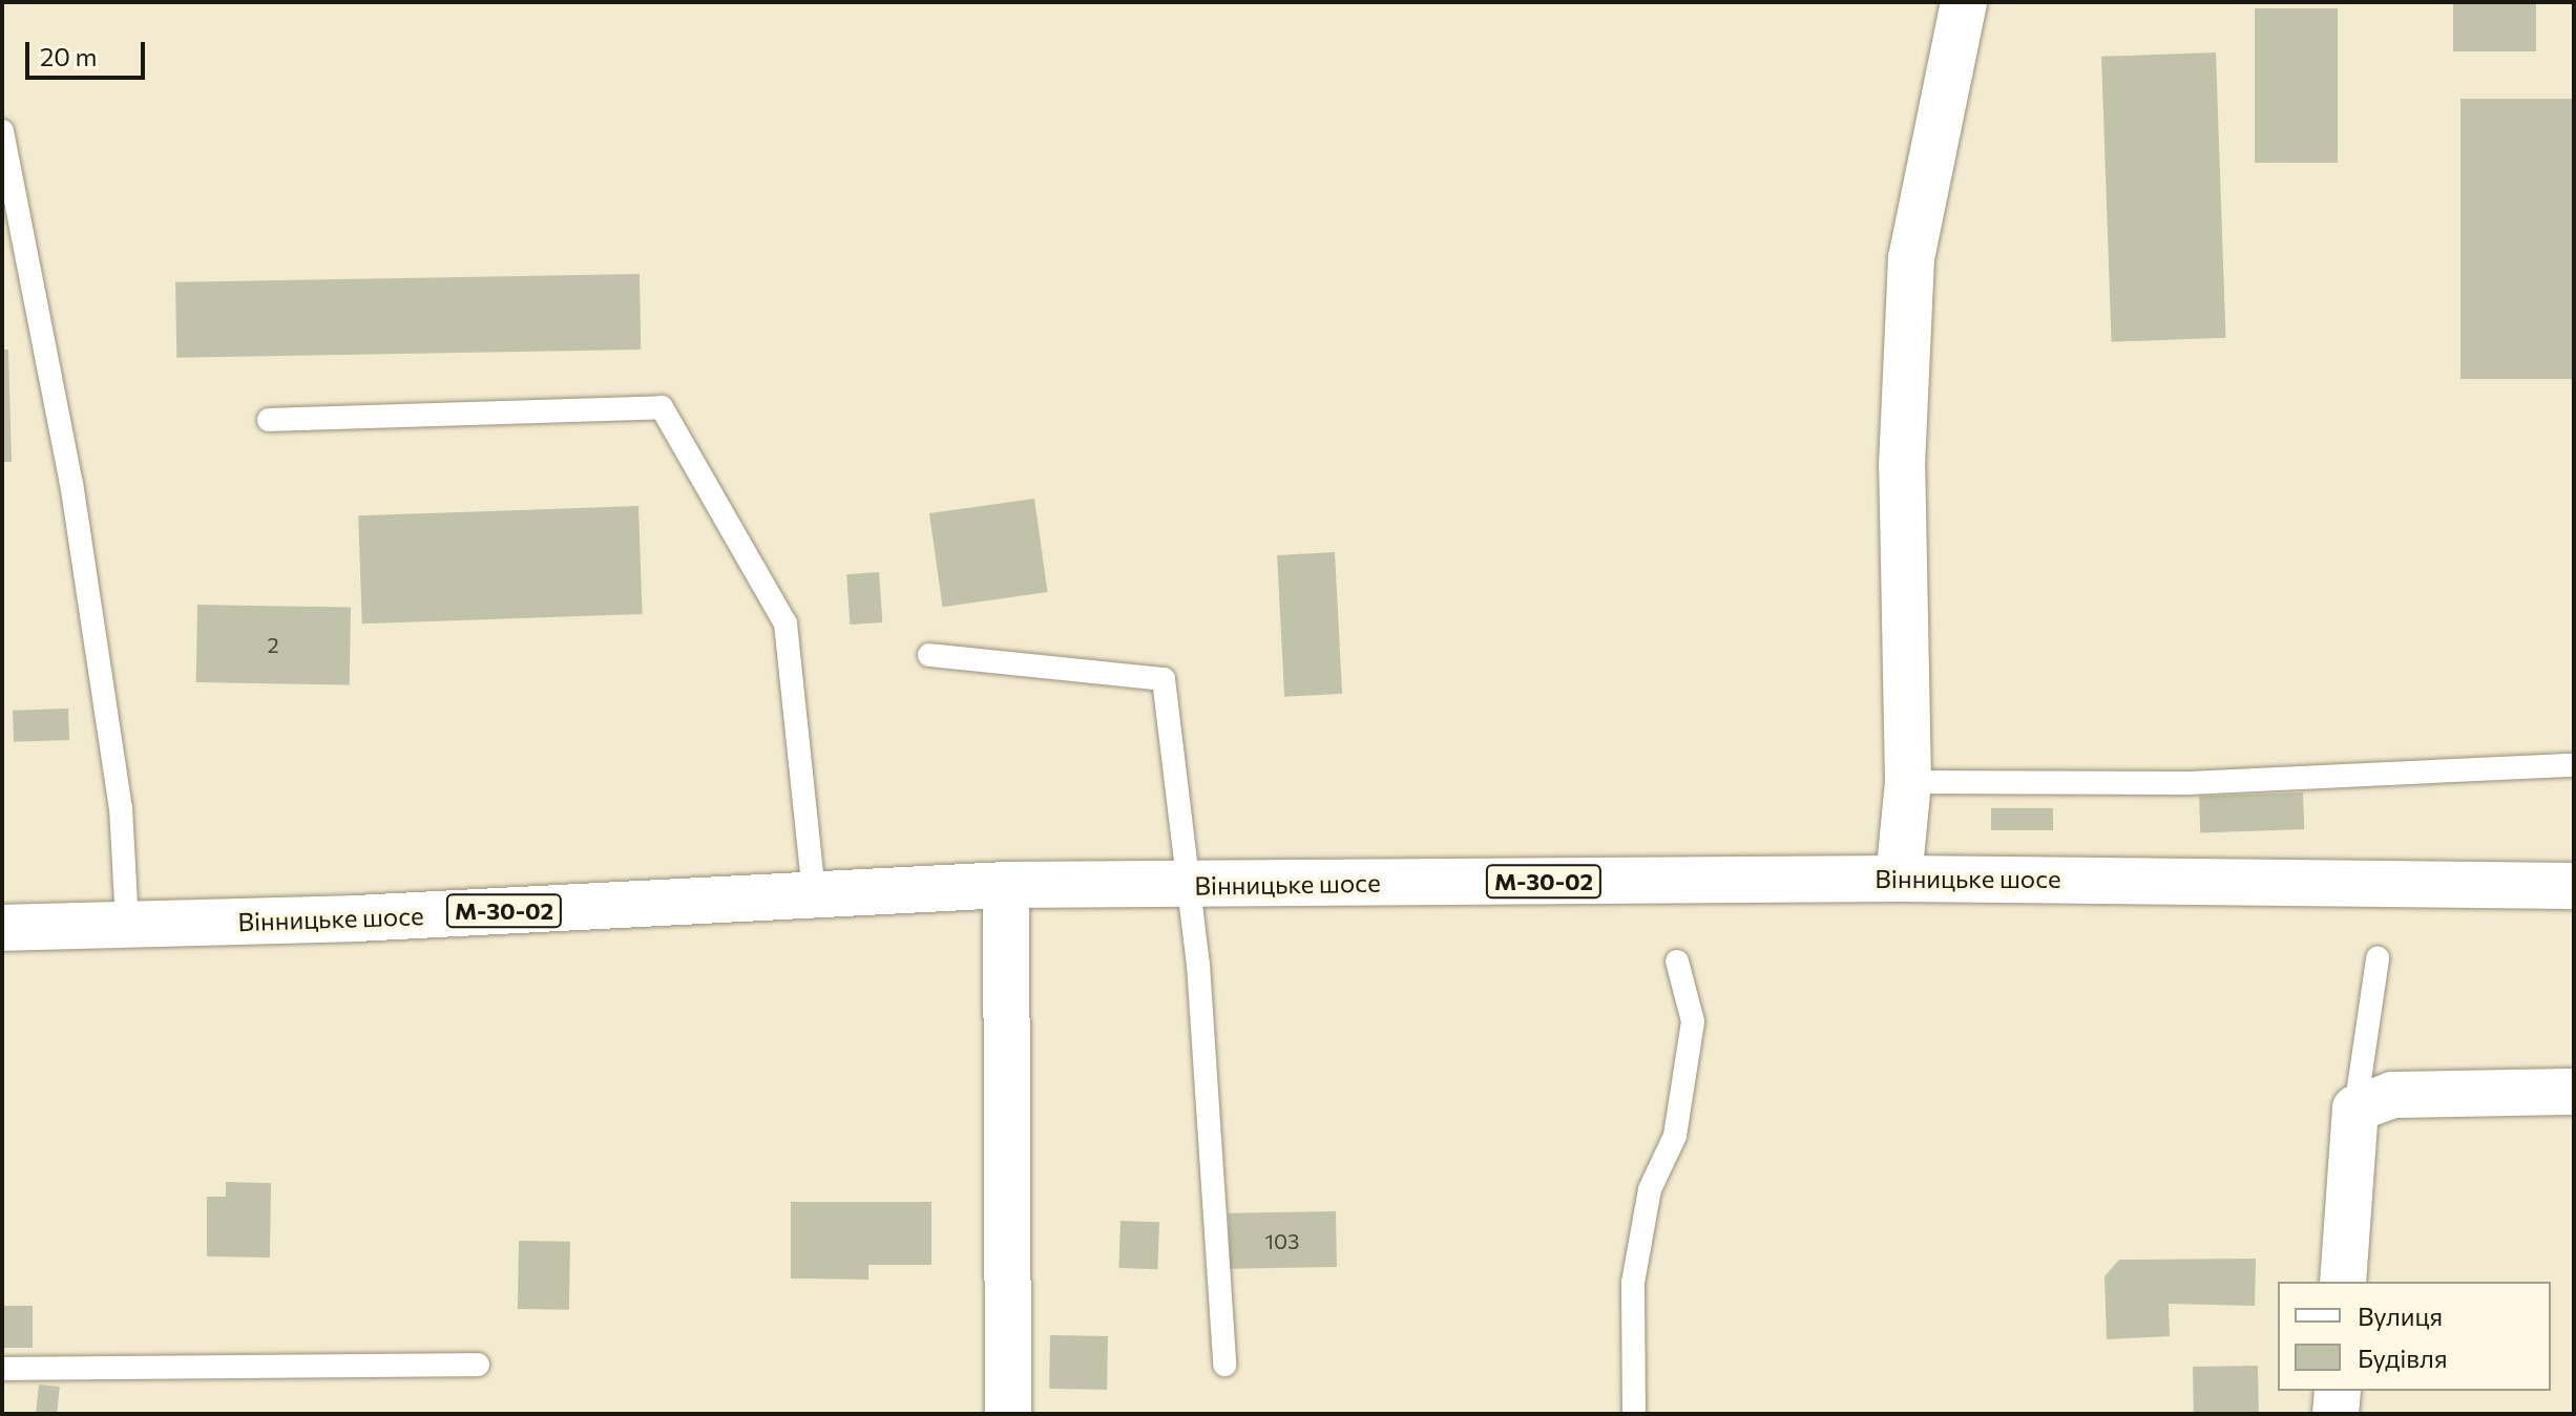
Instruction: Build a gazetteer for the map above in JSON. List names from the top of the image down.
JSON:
{
  "streets": {
    "main road": ["Вінницьке шосе", "М-30-02"]
  },
  "house_numbers": ["2", "103"],
  "legend": ["Вулиця", "Будівля"],
  "scale_bar": "20 m"
}
